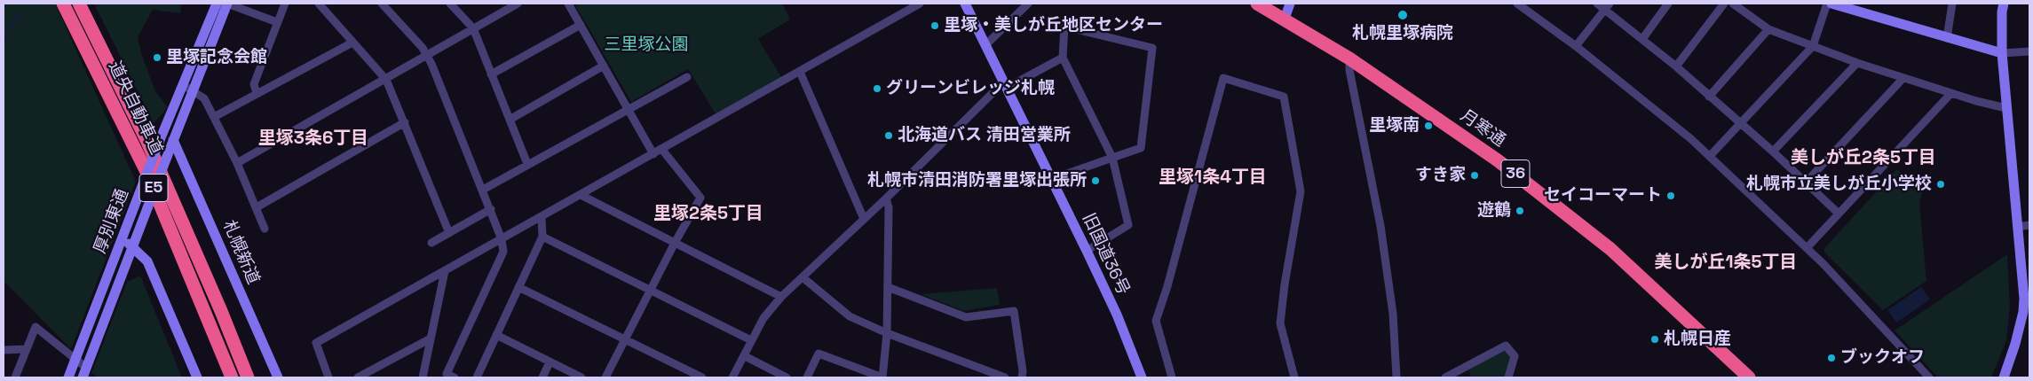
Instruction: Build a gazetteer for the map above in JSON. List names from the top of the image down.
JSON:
{
  "streets": {
    "highway": [
      "道央自動車道",
      "月寒通",
      "36",
      "E5"
    ],
    "street": ["厚別東通", "札幌新道", "旧国道36号"]
  },
  "crossings": [
    ["厚別東通", "札幌新道"]
  ],
  "districts": [
    "里塚3条6丁目",
    "美しが丘2条5丁目",
    "里塚1条4丁目",
    "里塚2条5丁目",
    "美しが丘1条5丁目"
  ],
  "parks": ["三里塚公園"],
  "places": [
    "札幌里塚病院",
    "里塚・美しが丘地区センター",
    "里塚記念会館",
    "グリーンビレッジ札幌",
    "里塚南",
    "北海道バス 清田営業所",
    "すき家",
    "札幌市清田消防署里塚出張所",
    "札幌市立美しが丘小学校",
    "セイコーマート",
    "遊鶴",
    "札幌日産",
    "ブックオフ"
  ]
}
